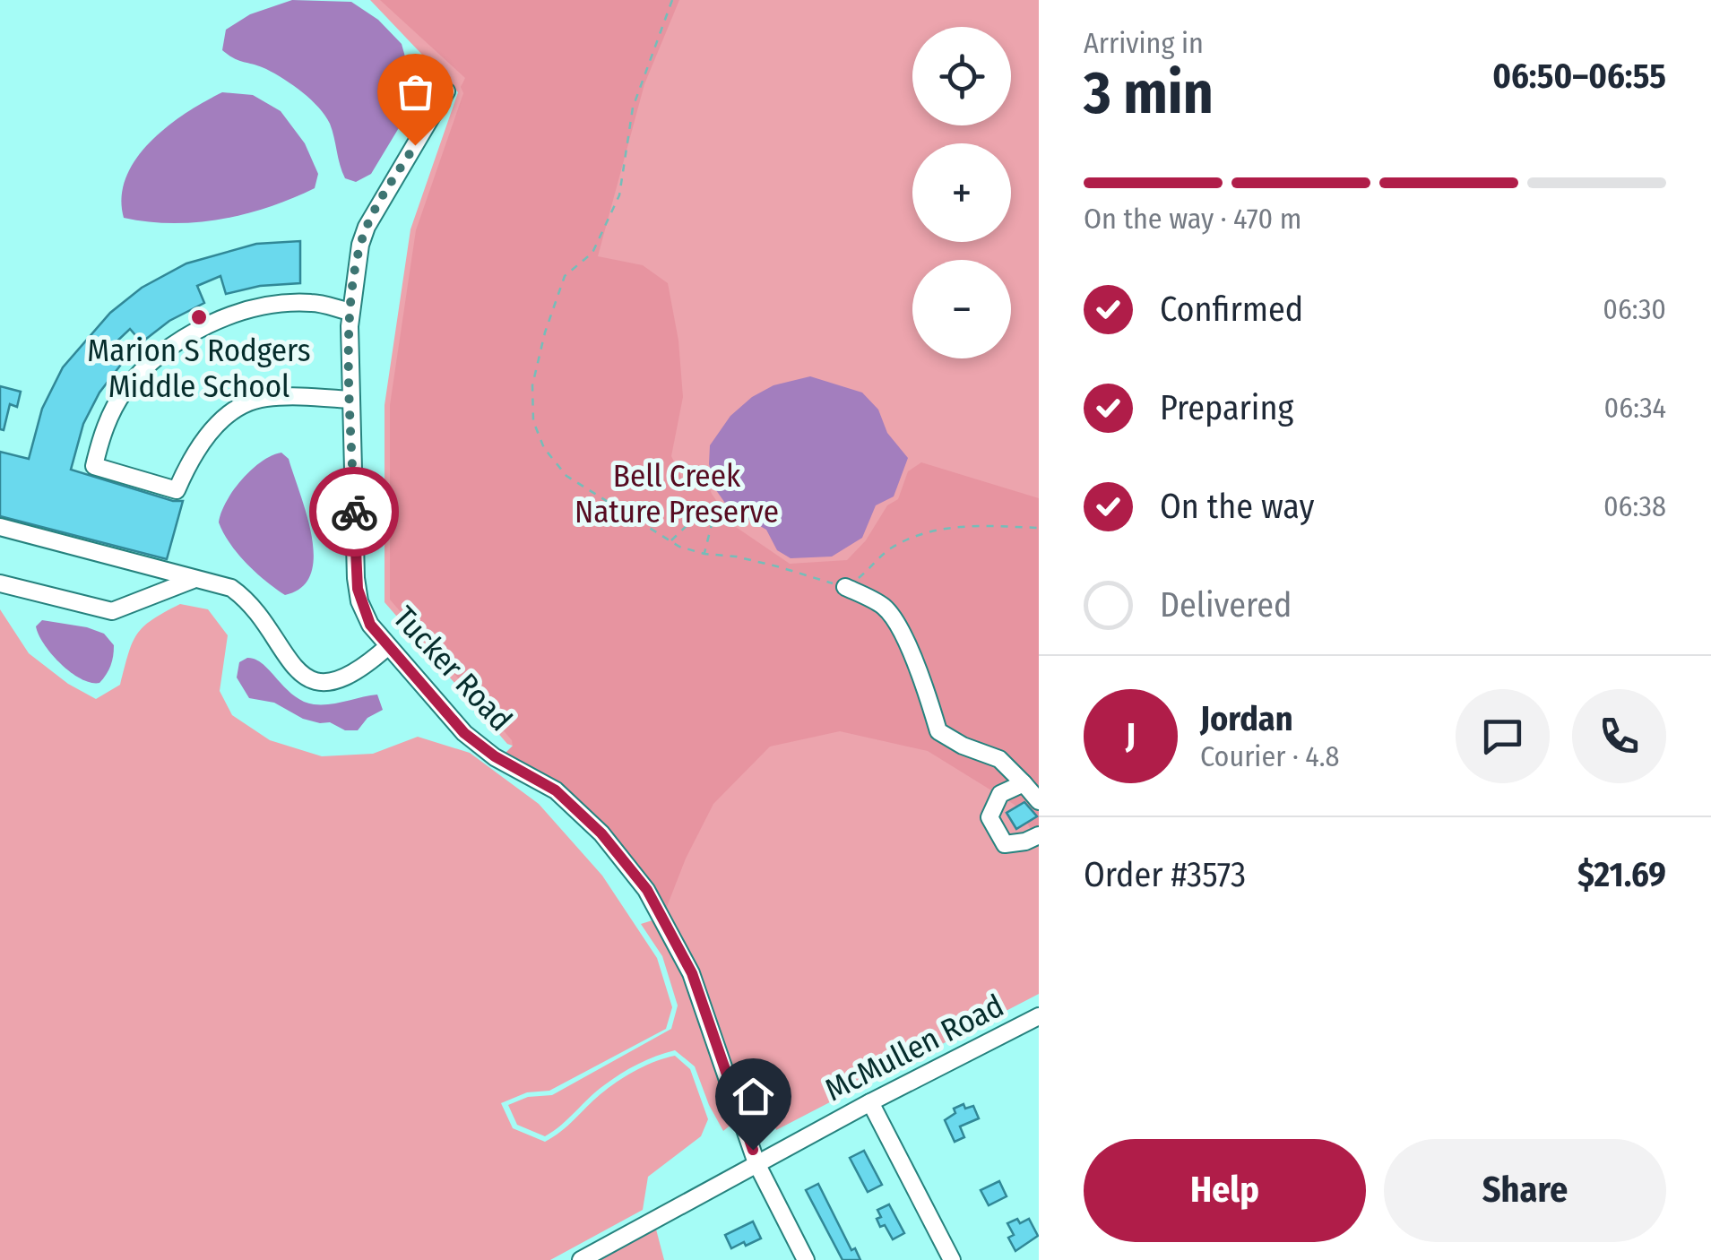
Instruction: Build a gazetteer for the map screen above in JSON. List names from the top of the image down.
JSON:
{
  "streets": {
    "street": ["Tucker Road", "McMullen Road"]
  },
  "crossings": [
    ["Tucker Road", "McMullen Road"]
  ],
  "parks": ["Bell Creek Nature Preserve"],
  "places": ["Marion S Rodgers Middle School"],
  "page": {
    "heading": ["3 min", "Arriving in", "06:50–06:55"],
    "panel": [
      "Jordan",
      "Courier · 4.8",
      "Order #3573",
      "$21.69"
    ],
    "map_buttons": ["+", "−"],
    "bar": "On the way · 470 m",
    "list": [
      ["Confirmed", "06:30"],
      ["Preparing", "06:34"],
      ["On the way", "06:38"],
      "Delivered"
    ],
    "round": "J",
    "buttons": ["Help", "Share"]
  }
}
